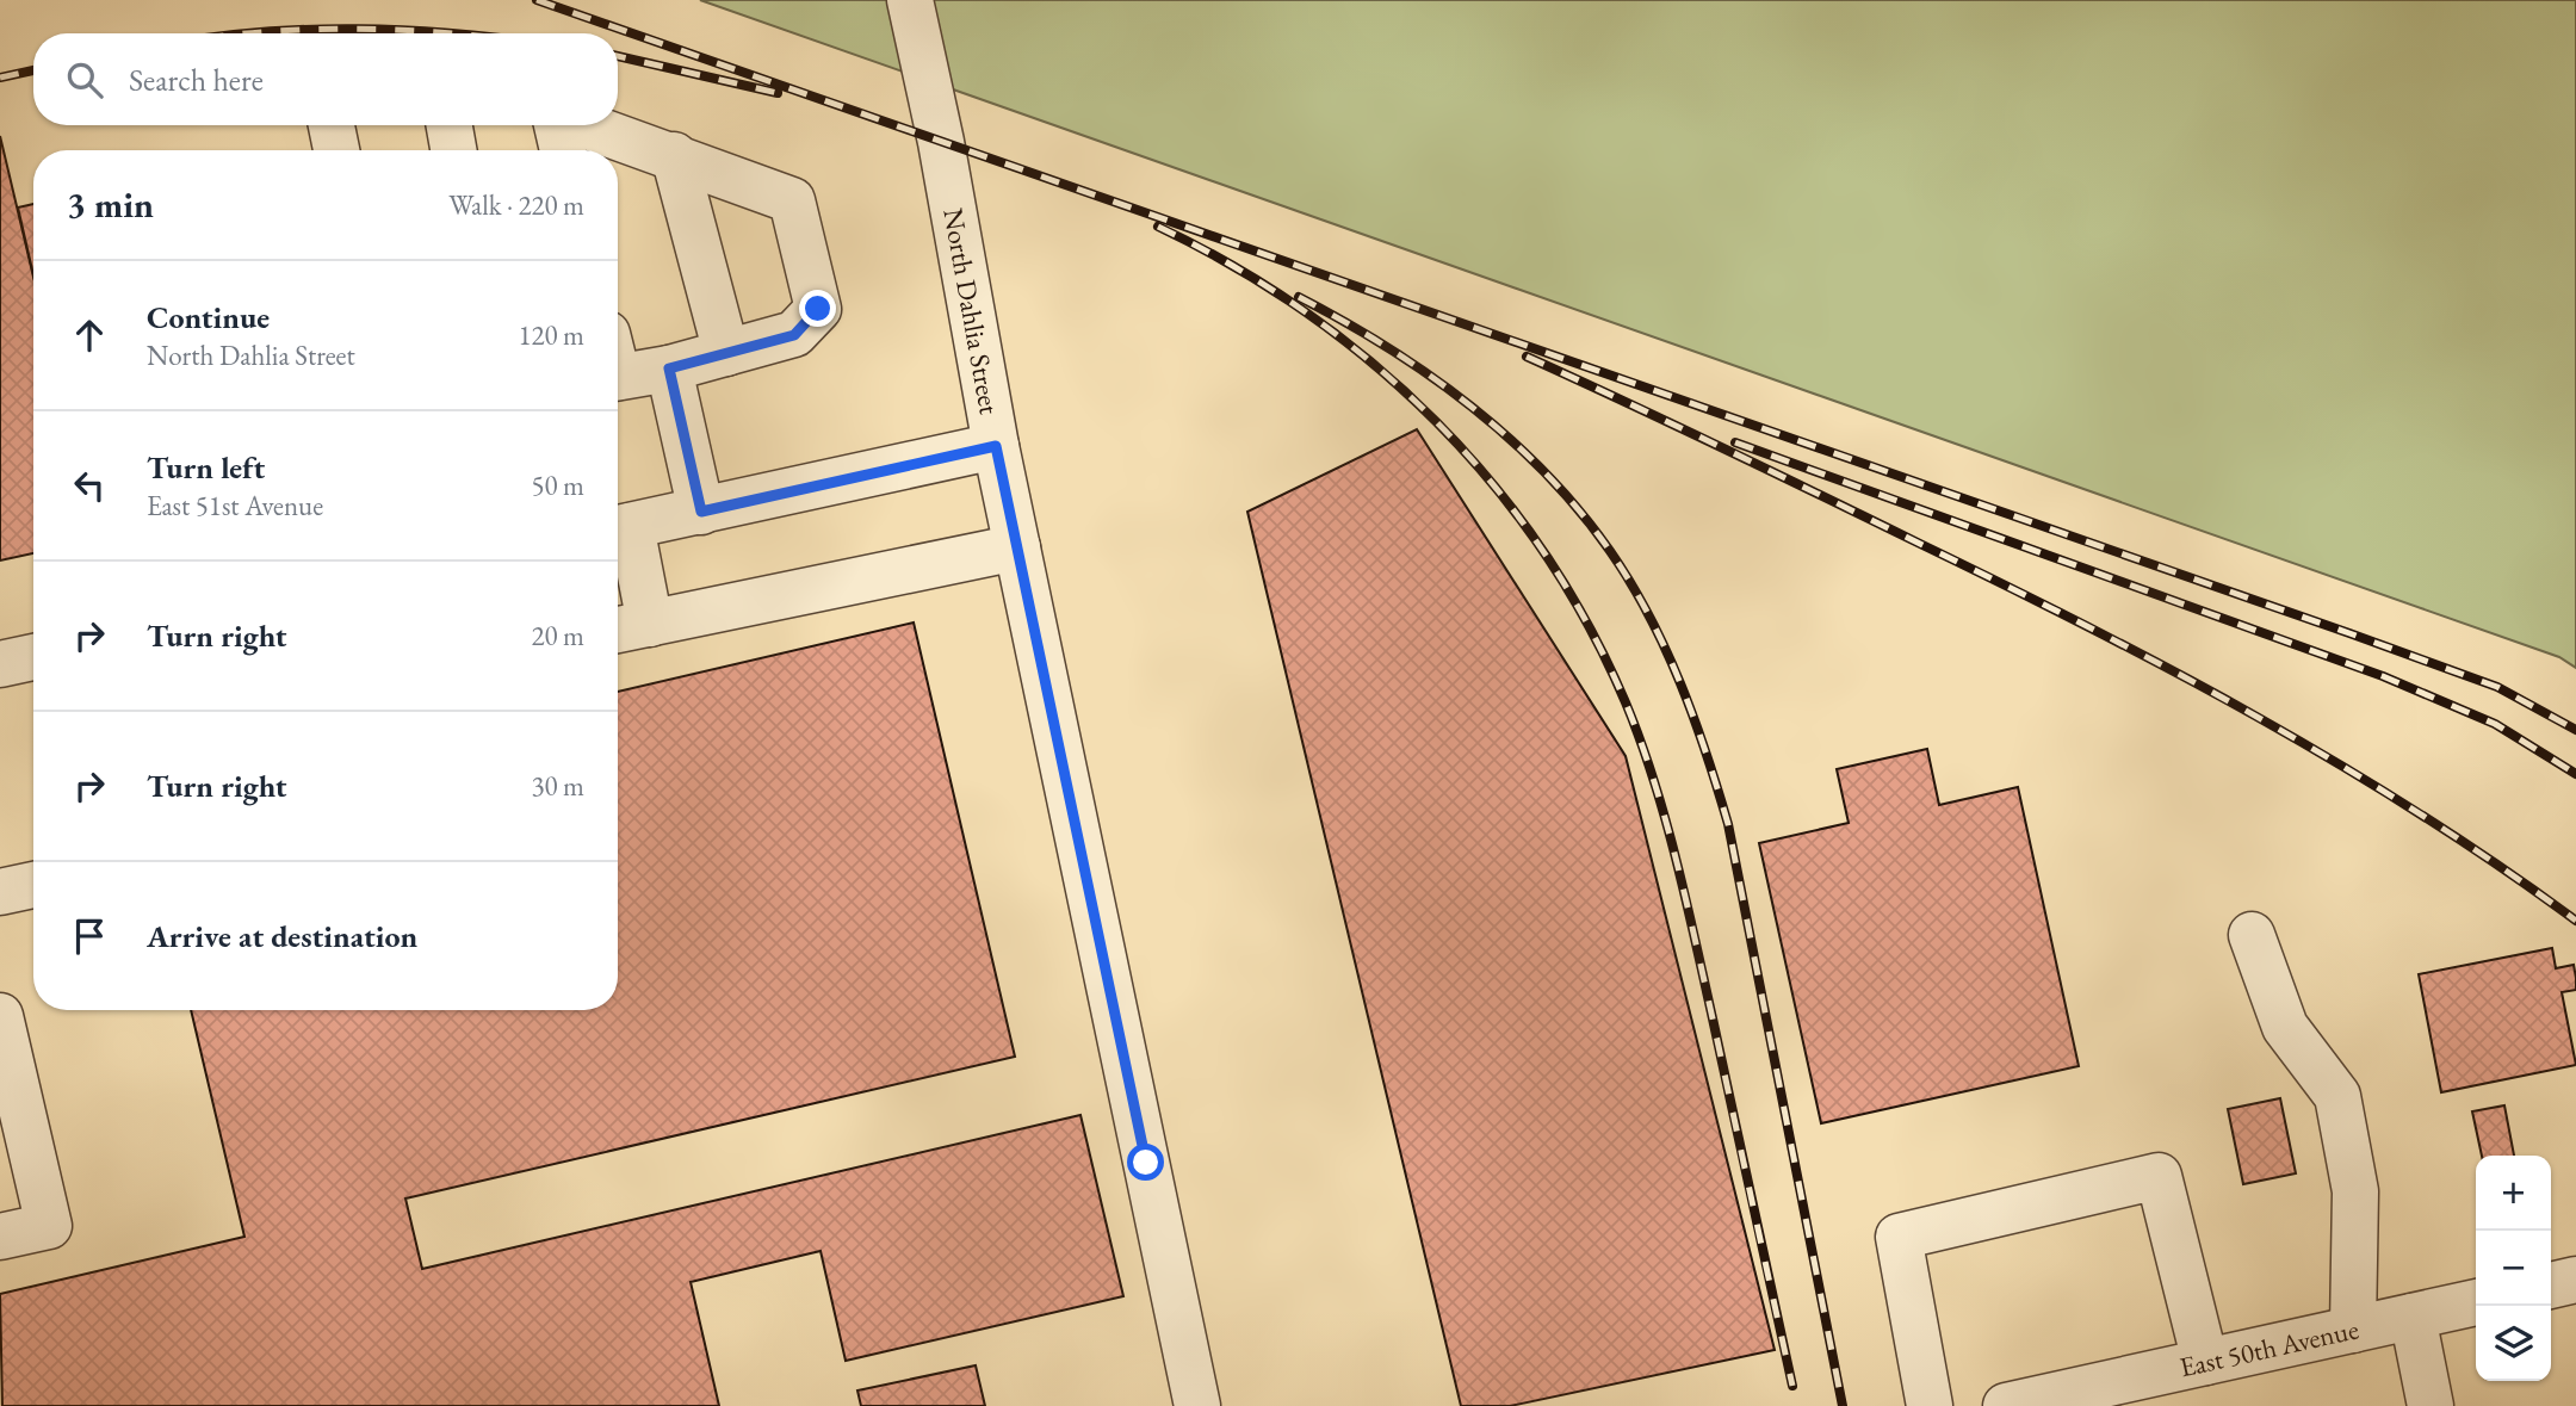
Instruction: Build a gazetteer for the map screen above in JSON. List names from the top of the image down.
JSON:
{
  "streets": {
    "street": ["North Dahlia Street", "East 50th Avenue"]
  },
  "page": {
    "search": "Search here",
    "heading": ["3 min", "Walk · 220 m"],
    "list": [
      ["Continue", "North Dahlia Street", "120 m"],
      ["Turn left", "East 51st Avenue", "50 m"],
      ["Turn right", "20 m"],
      ["Turn right", "30 m"],
      "Arrive at destination"
    ],
    "map_buttons": ["+", "−"]
  }
}
